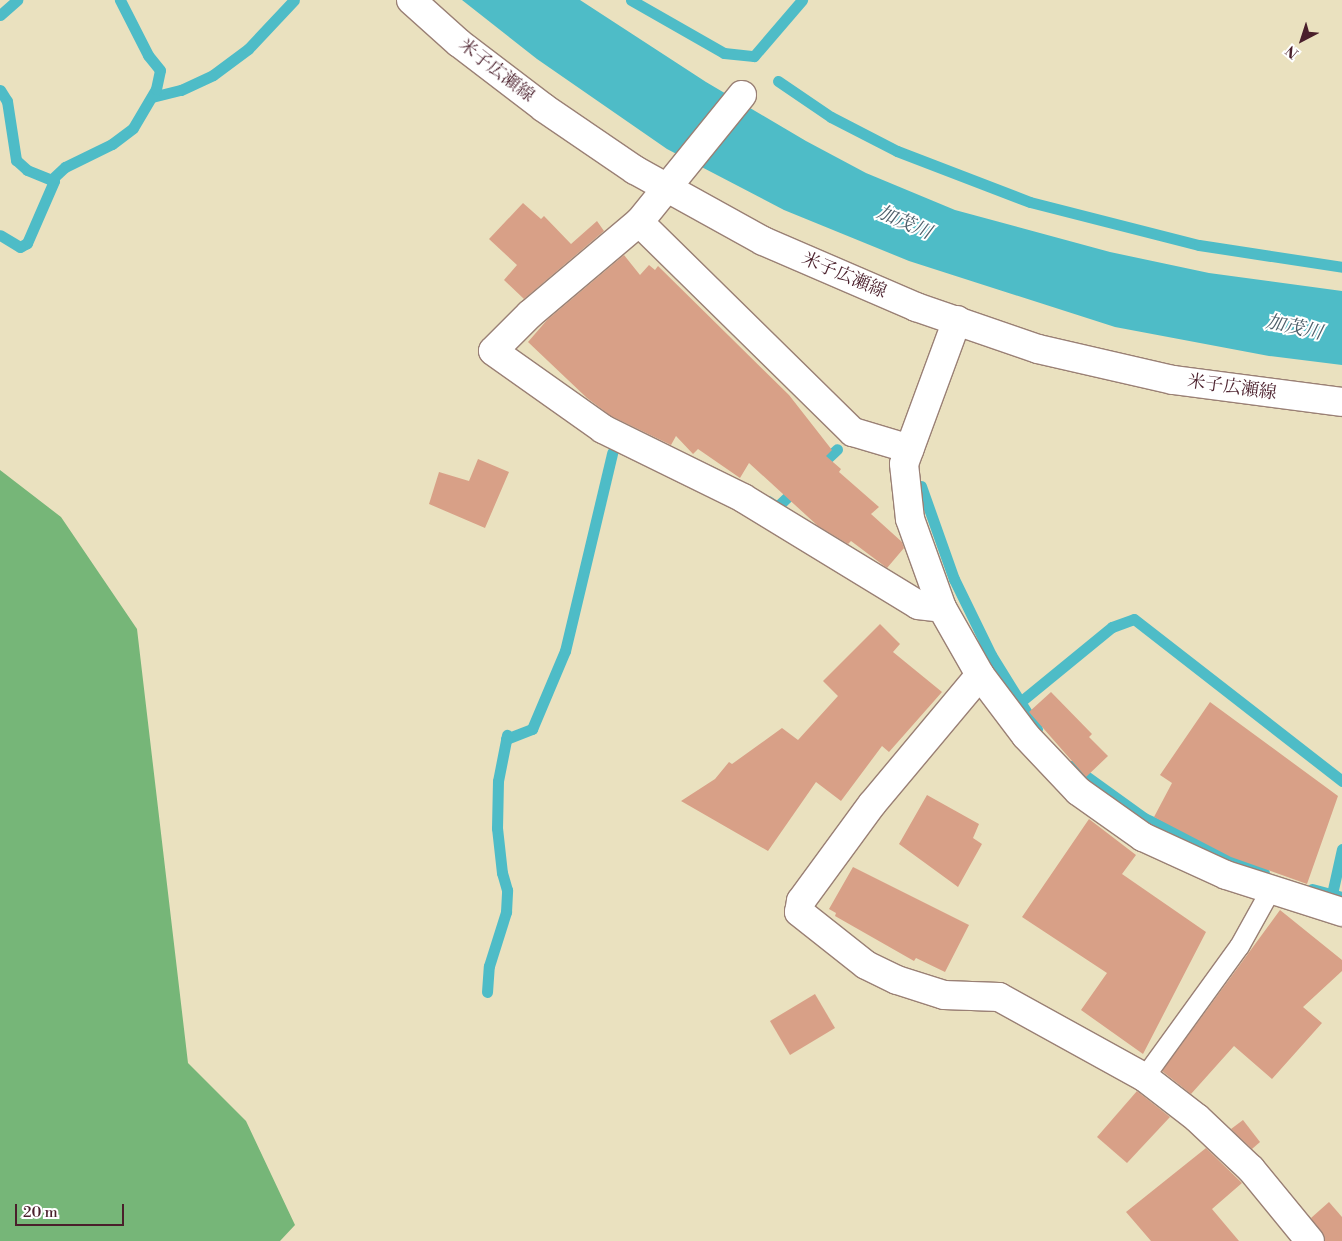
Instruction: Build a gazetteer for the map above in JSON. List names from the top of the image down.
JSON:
{
  "streets": {
    "street": ["米子広瀬線"]
  },
  "water": ["加茂川"],
  "scale_bar": "20 m",
  "north": "bottom left"
}
